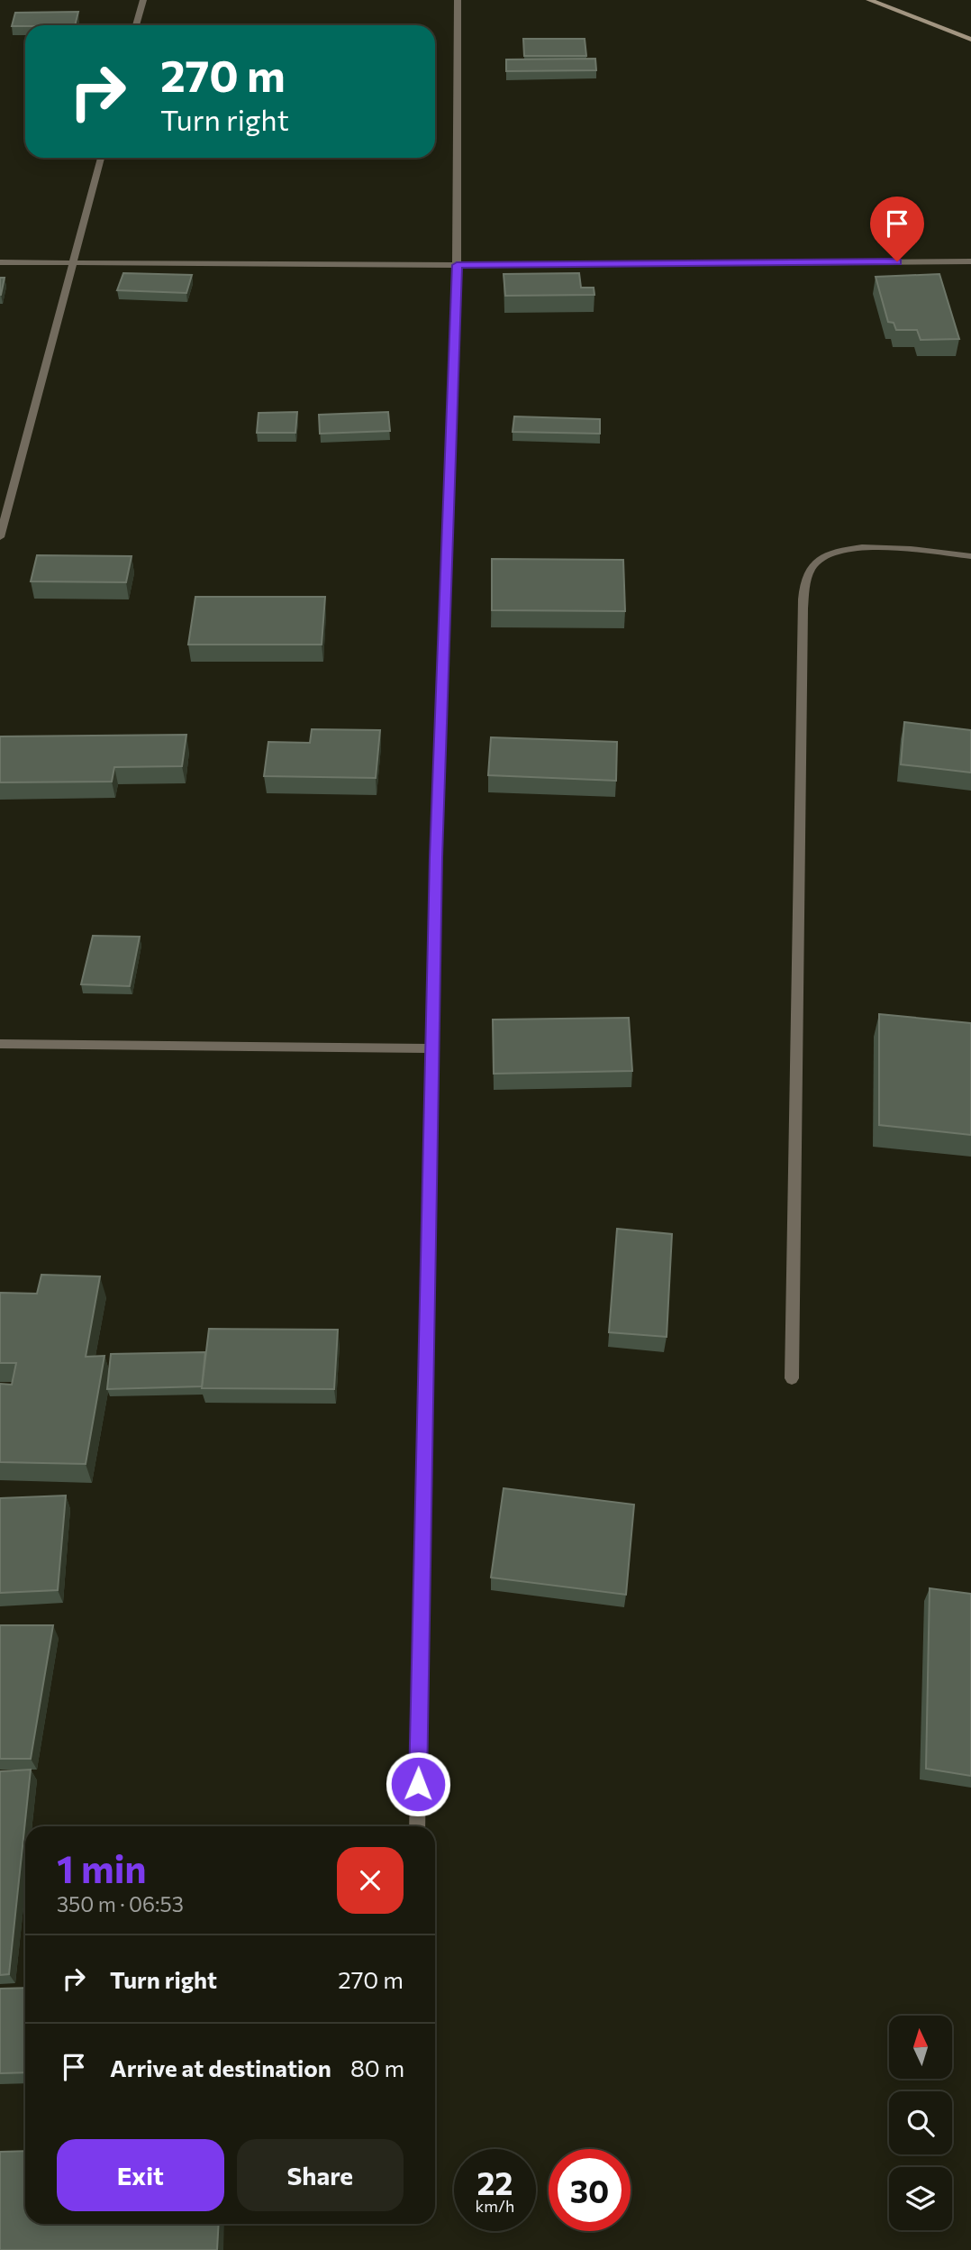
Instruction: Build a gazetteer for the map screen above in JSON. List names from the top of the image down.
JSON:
{
  "north": "top",
  "page": {
    "turn": ["270 m", "Turn right"],
    "heading": ["1 min", "350 m · 06:53"],
    "list": [
      {
        "name": "Turn right",
        "value": "270 m"
      },
      {
        "name": "Arrive at destination",
        "value": "80 m"
      }
    ],
    "buttons": ["Exit", "Share"],
    "speed": "22 km/h",
    "limit": "30"
  }
}
